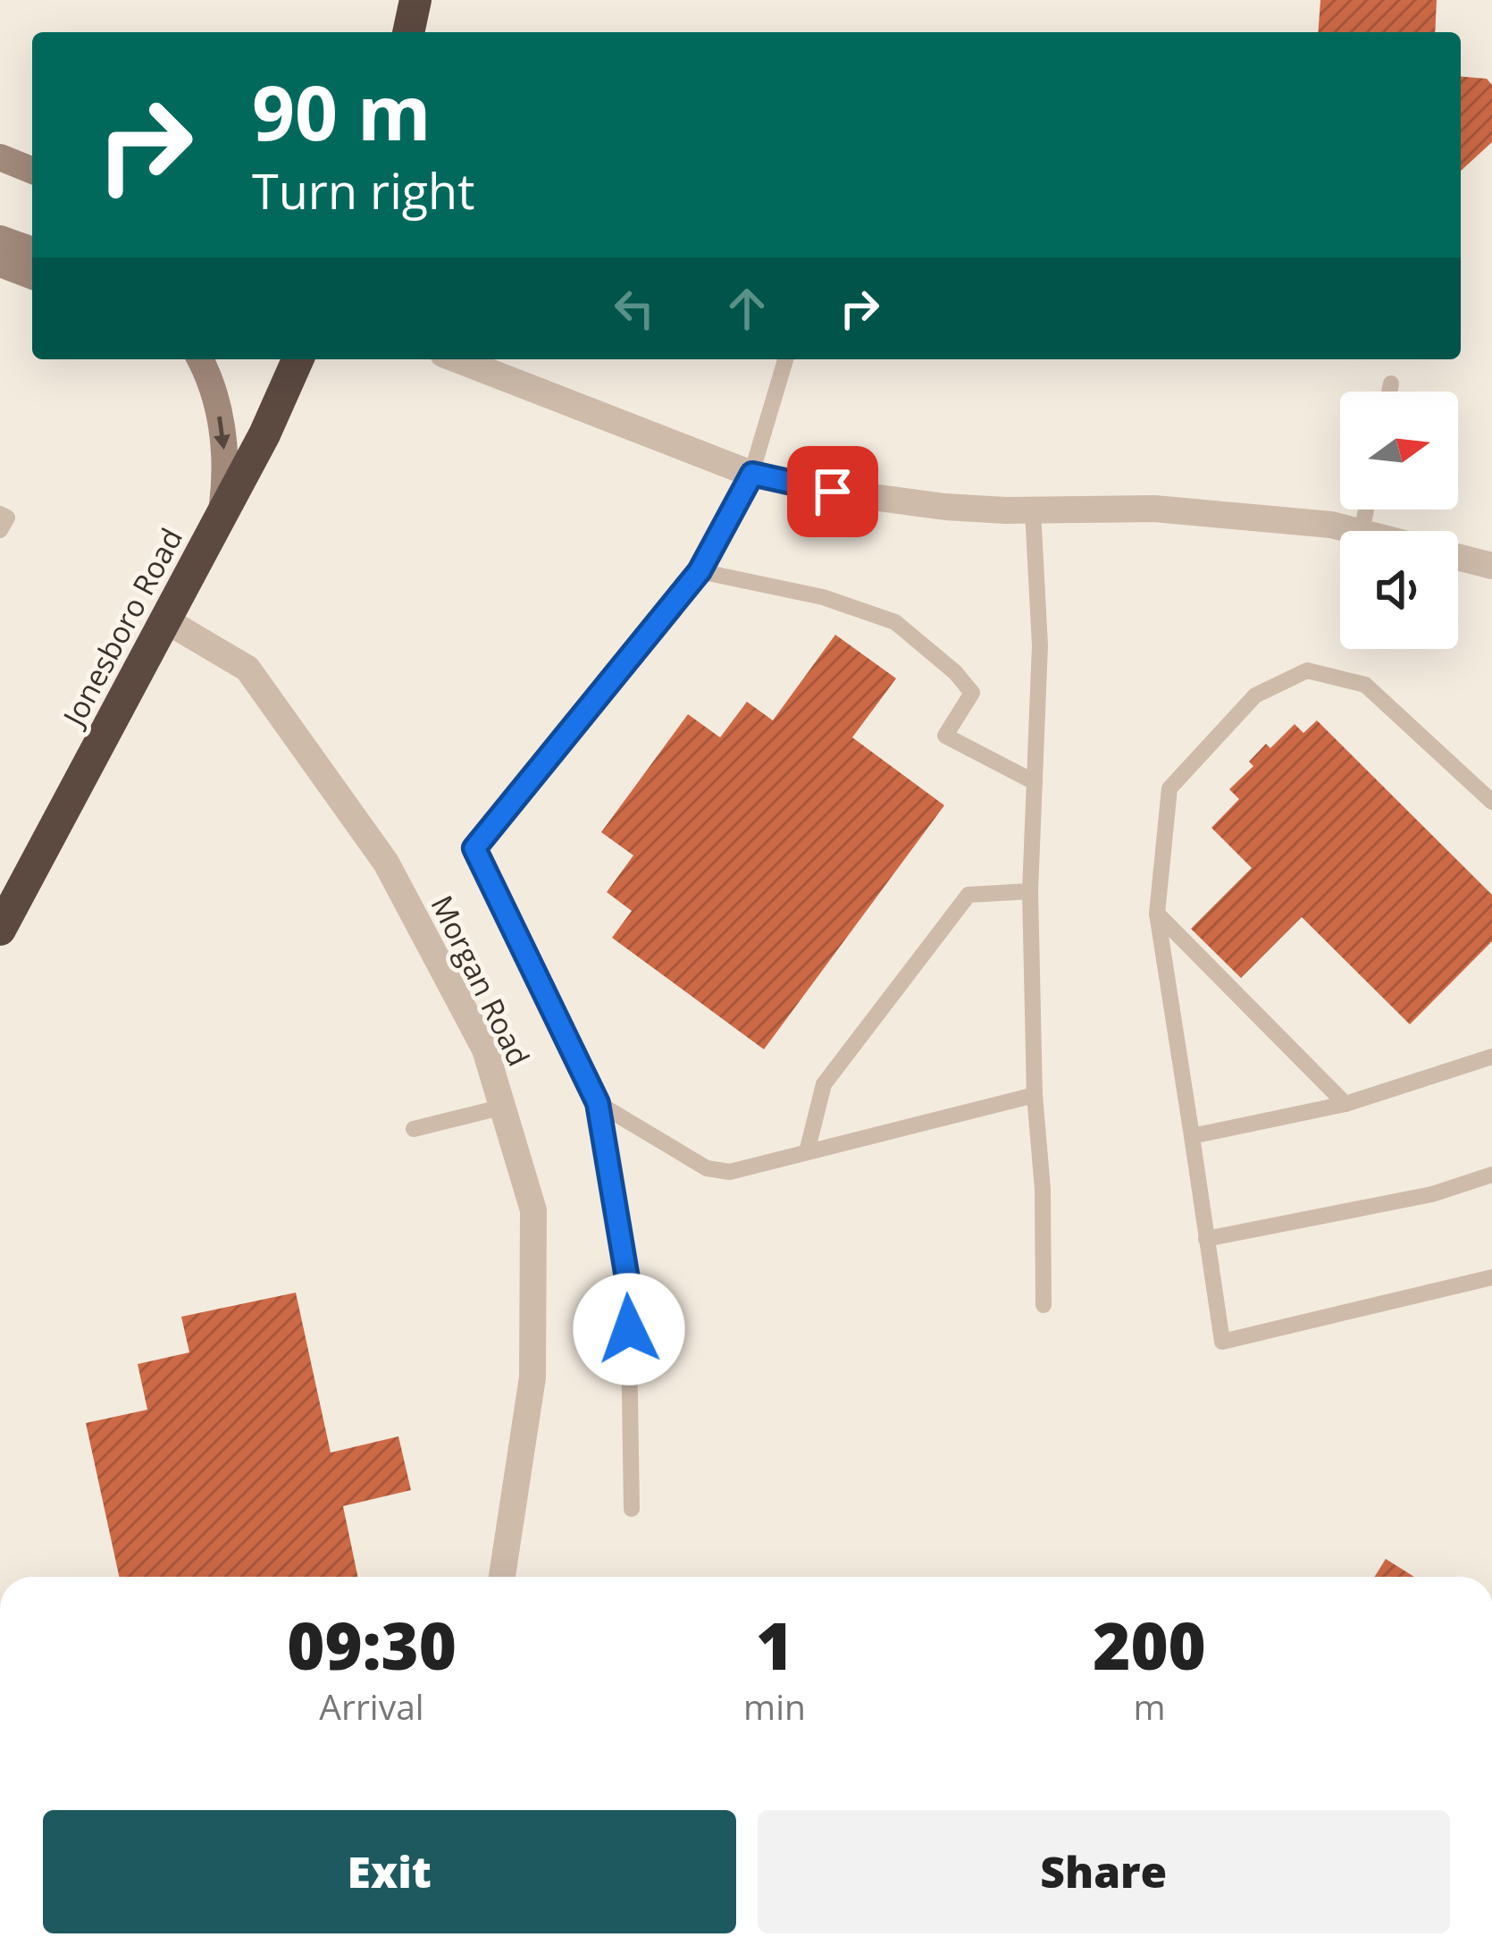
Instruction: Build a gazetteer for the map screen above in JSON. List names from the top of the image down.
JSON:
{
  "streets": {
    "highway": ["Jonesboro Road"],
    "street": ["Morgan Road"]
  },
  "crossings": [
    ["Jonesboro Road", "Morgan Road"]
  ],
  "north": "right",
  "page": {
    "turn": ["90 m", "Turn right"],
    "eta": [
      "09:30",
      "Arrival",
      "1",
      "min",
      "200",
      "m"
    ],
    "buttons": ["Exit", "Share"]
  }
}
